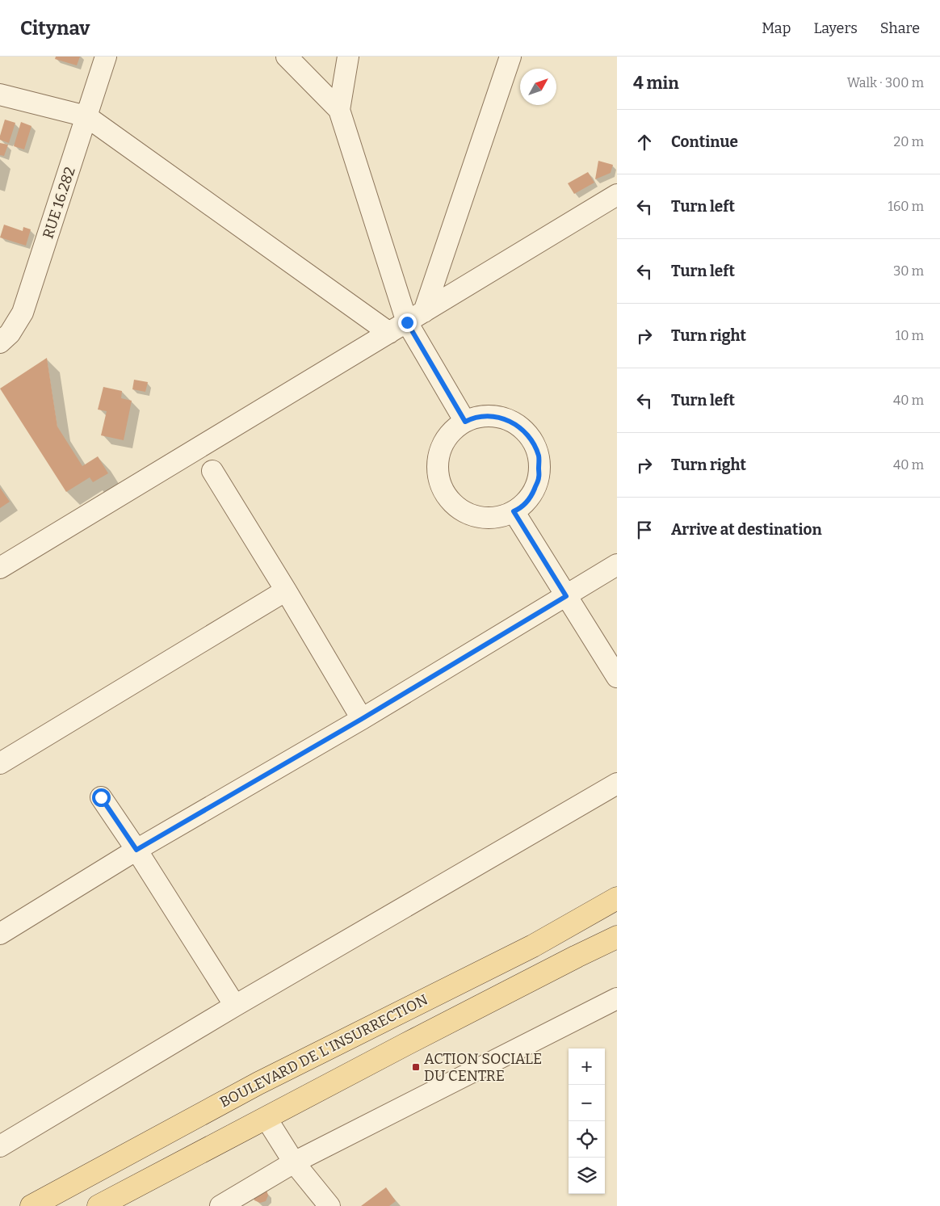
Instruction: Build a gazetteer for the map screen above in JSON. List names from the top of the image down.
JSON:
{
  "streets": {
    "main road": ["BOULEVARD DE L'INSURRECTION"],
    "street": ["RUE 16.282"]
  },
  "places": {
    "transit": ["ACTION SOCIALE DU CENTRE"]
  },
  "north": "top right",
  "page": {
    "header": "Citynav",
    "nav": ["Map", "Layers", "Share"],
    "heading": ["4 min", "Walk · 300 m"],
    "list": [
      ["Continue", "20 m"],
      ["Turn left", "160 m"],
      ["Turn left", "30 m"],
      ["Turn right", "10 m"],
      ["Turn left", "40 m"],
      ["Turn right", "40 m"],
      "Arrive at destination"
    ],
    "map_buttons": ["+", "−"]
  }
}
